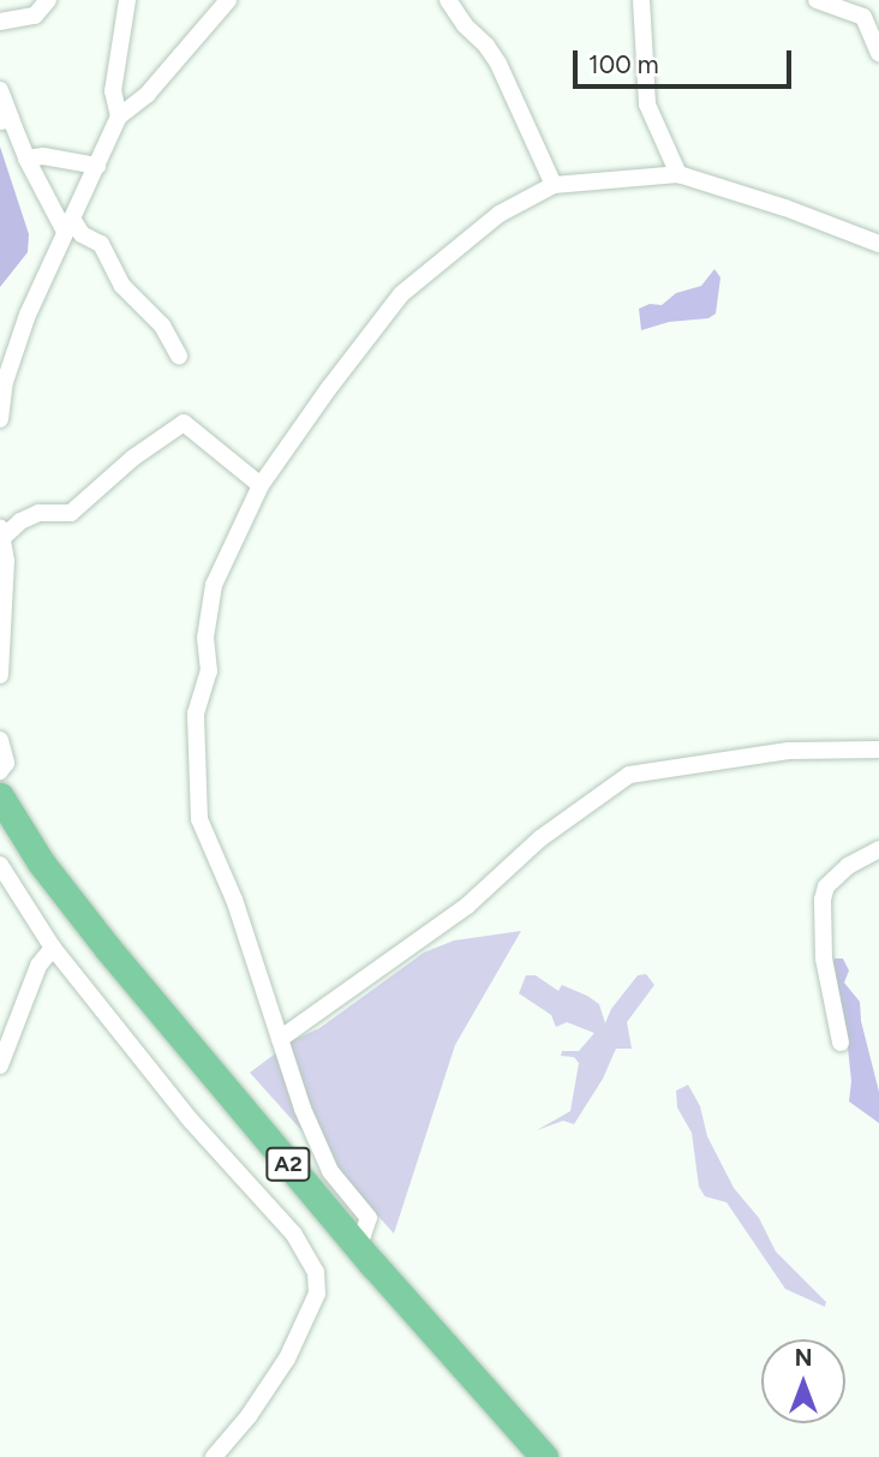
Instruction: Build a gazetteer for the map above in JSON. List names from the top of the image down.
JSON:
{
  "streets": {
    "main road": ["A2"]
  },
  "scale_bar": "100 m",
  "north": "top"
}
